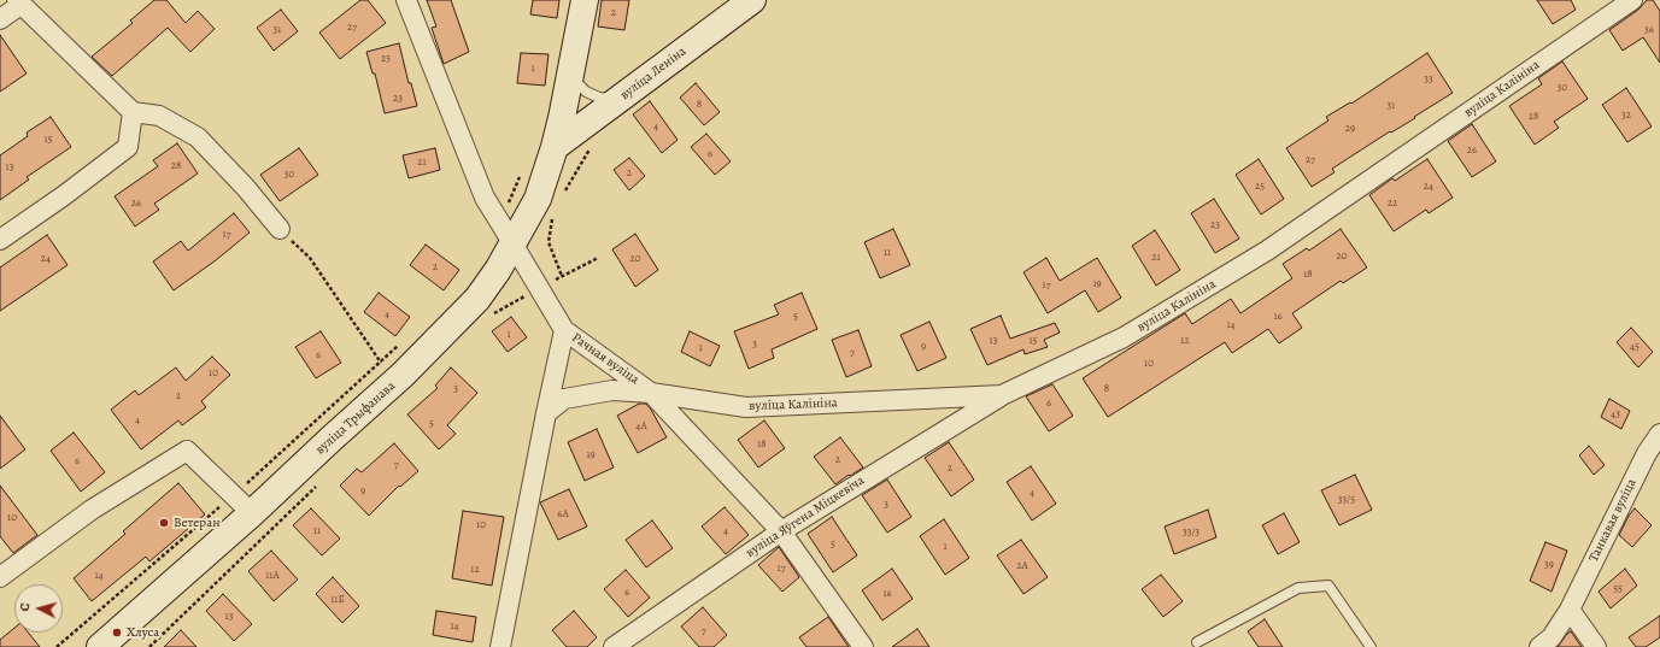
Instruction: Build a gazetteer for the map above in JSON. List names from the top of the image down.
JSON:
{
  "streets": {
    "street": [
      "вуліца Леніна",
      "вуліца Калініна",
      "Рачная вуліца",
      "вуліца Трыфанава",
      "вуліца Яўгена Міцкевіча",
      "Танкавая вуліца"
    ]
  },
  "crossings": [
    ["вуліца Леніна", "вуліца Трыфанава"],
    ["вуліца Калініна", "Рачная вуліца"],
    ["вуліца Калініна", "вуліца Яўгена Міцкевіча"],
    ["Рачная вуліца", "вуліца Трыфанава"],
    ["Рачная вуліца", "вуліца Яўгена Міцкевіча"]
  ],
  "places": ["Ветеран", "Хлуса"],
  "house_numbers": [
    "2",
    "27",
    "31",
    "36",
    "25",
    "1",
    "33",
    "30",
    "23",
    "8",
    "31",
    "32",
    "28",
    "4",
    "29",
    "15",
    "26",
    "6",
    "27",
    "21",
    "28",
    "13",
    "2",
    "30",
    "25",
    "24",
    "26",
    "22",
    "23",
    "17",
    "11",
    "20",
    "21",
    "24",
    "20",
    "2",
    "18",
    "19",
    "17",
    "4",
    "5",
    "16",
    "14",
    "1",
    "13",
    "15",
    "12",
    "3",
    "9",
    "45",
    "1",
    "7",
    "6",
    "10",
    "10",
    "3",
    "8",
    "2",
    "6",
    "43",
    "4",
    "5",
    "4А",
    "18",
    "19",
    "2",
    "6",
    "7",
    "2",
    "9",
    "4",
    "33/5",
    "3",
    "6А",
    "10",
    "10",
    "11",
    "4",
    "33/3",
    "5",
    "1",
    "39",
    "2А",
    "17",
    "12",
    "14",
    "11А",
    "55",
    "6",
    "16",
    "11Б",
    "13",
    "14",
    "7"
  ],
  "north": "left"
}
